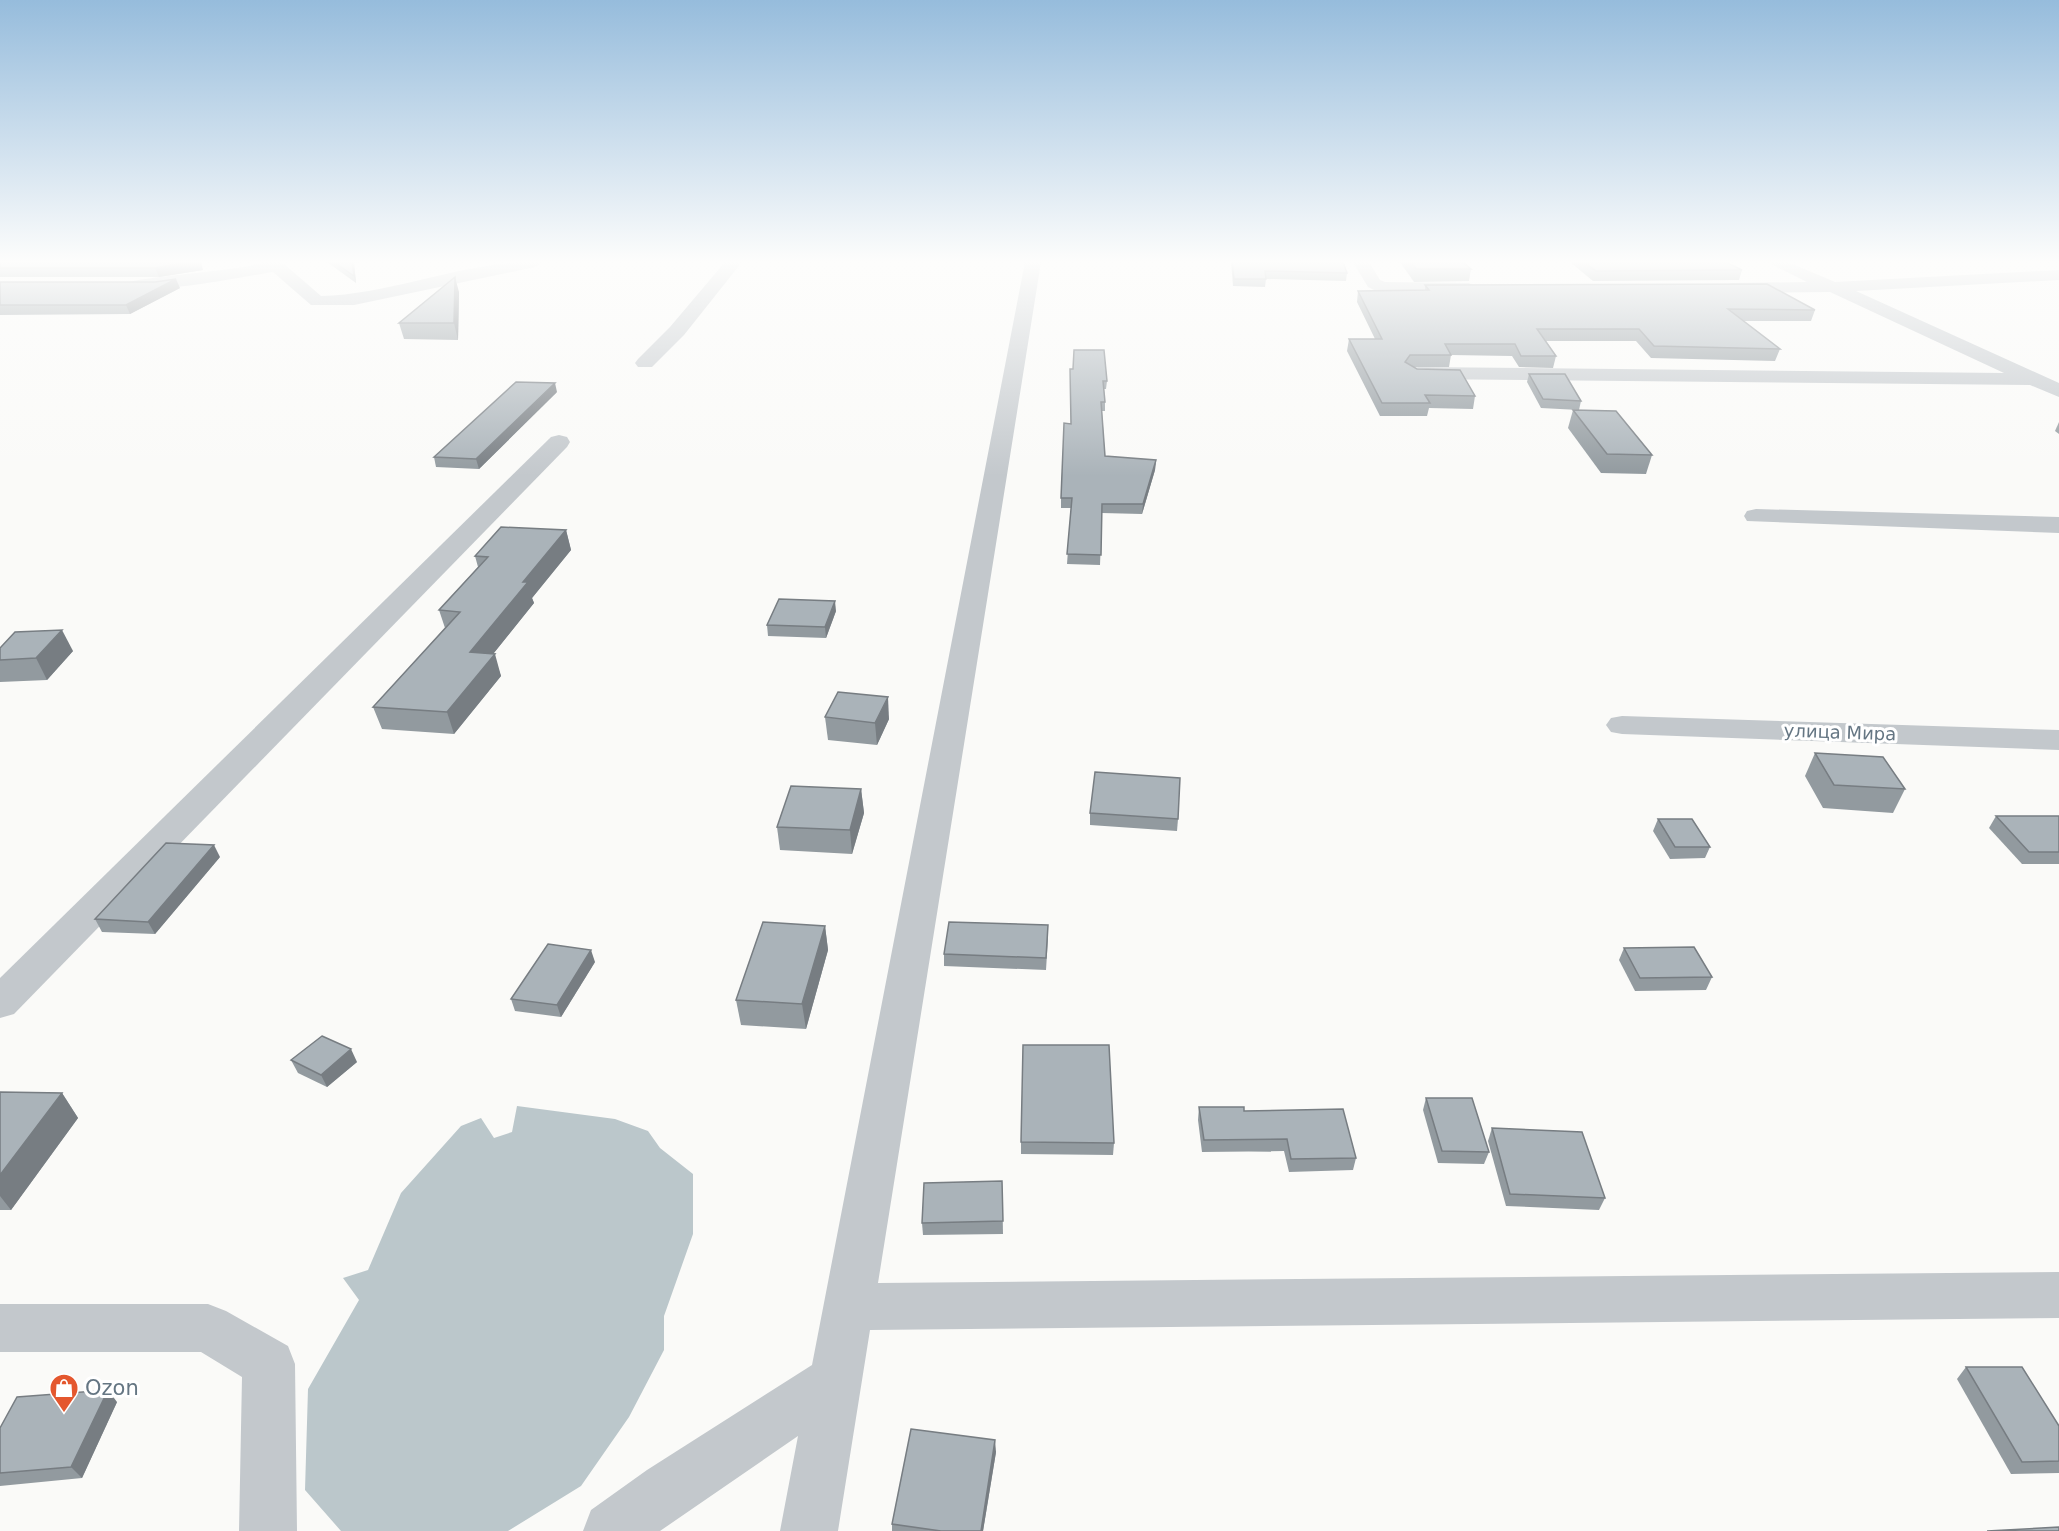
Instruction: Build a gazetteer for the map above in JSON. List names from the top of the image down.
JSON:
{
  "streets": {
    "street": ["улица Мира"]
  },
  "places": {
    "shop": ["Ozon"]
  }
}
